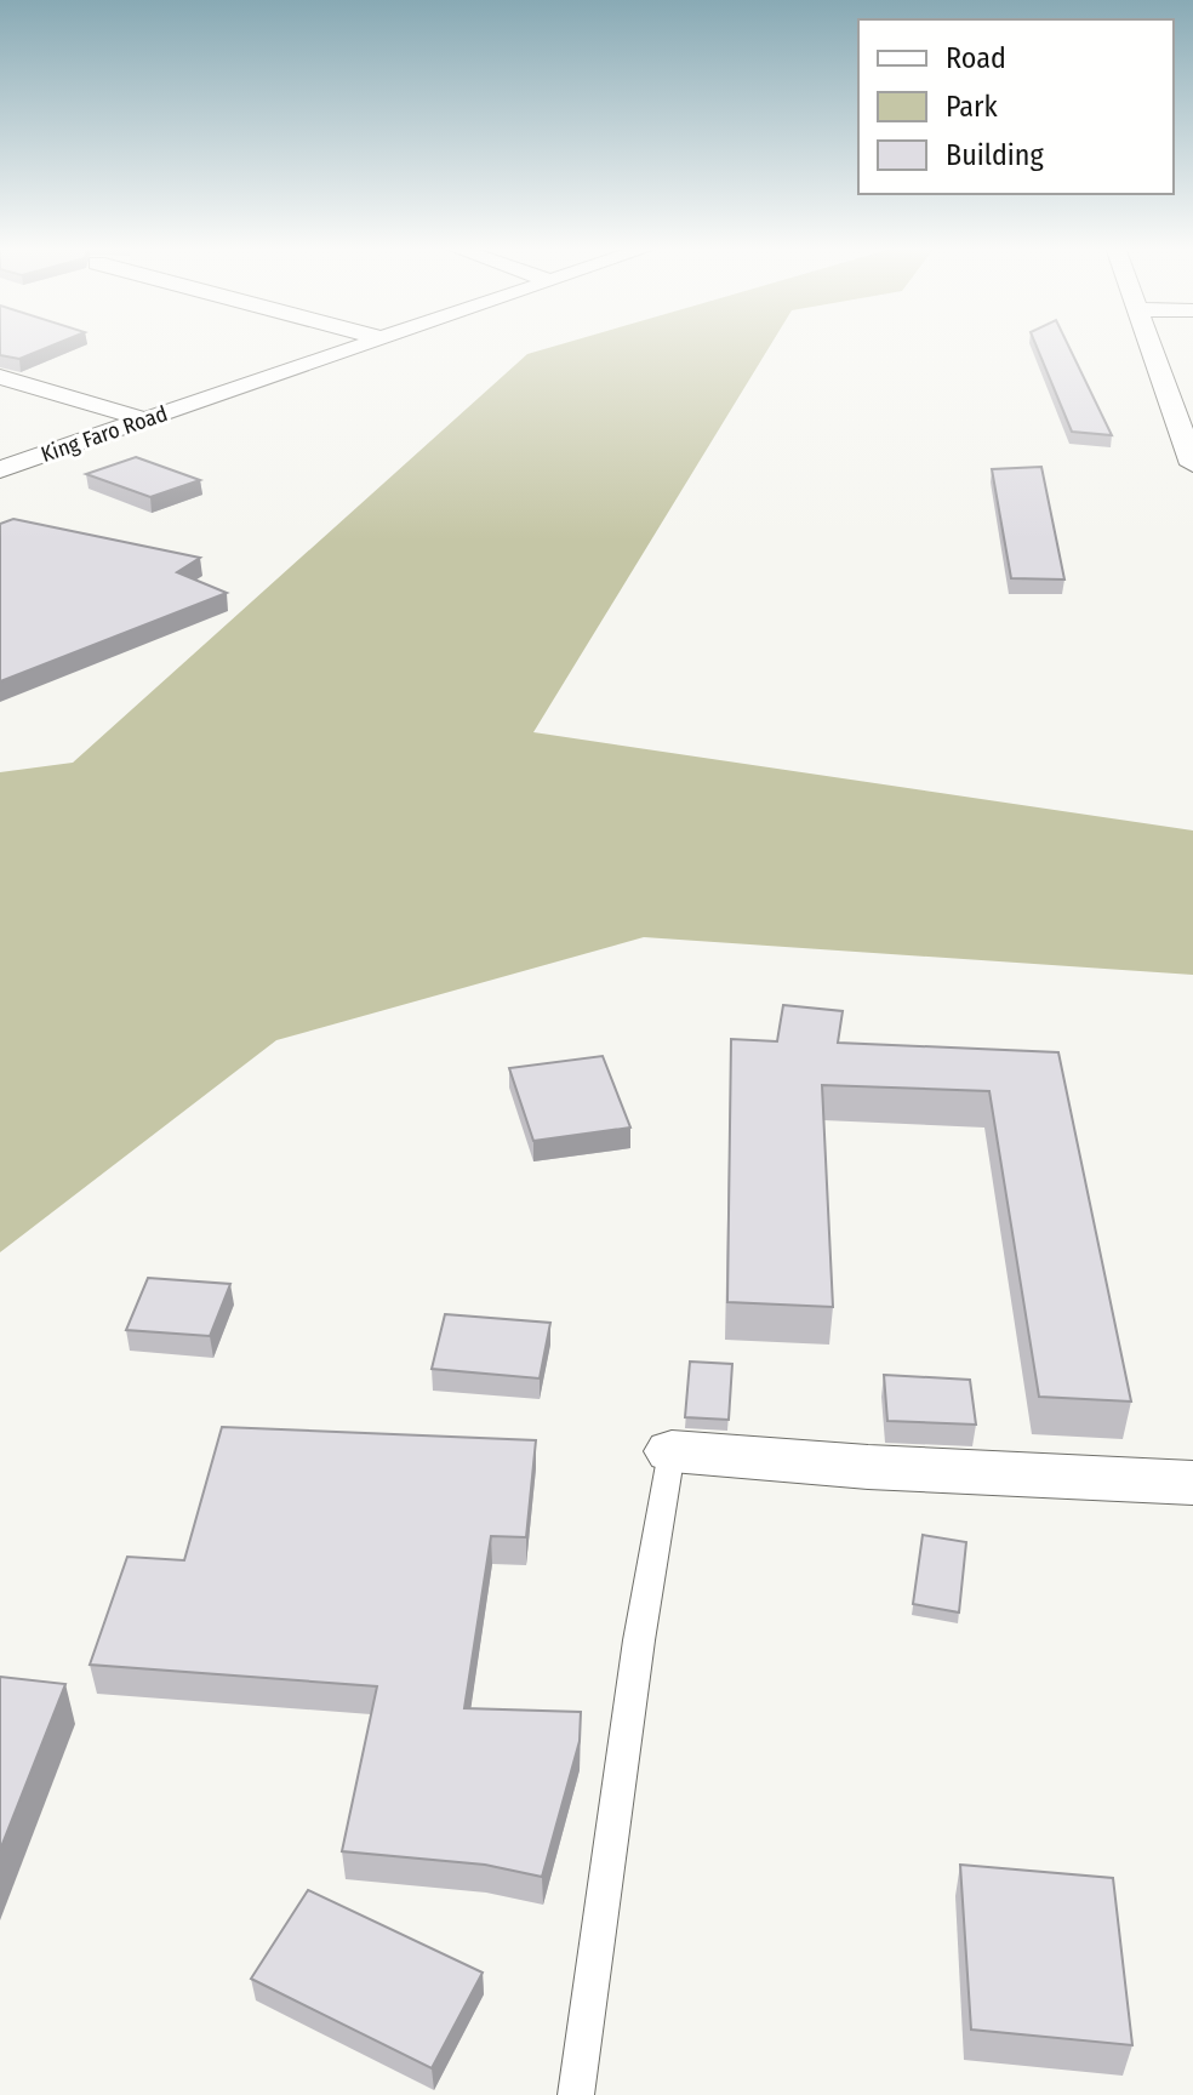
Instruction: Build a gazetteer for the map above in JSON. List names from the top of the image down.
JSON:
{
  "streets": {
    "street": ["King Faro Road"]
  },
  "legend": ["Road", "Park", "Building"]
}
